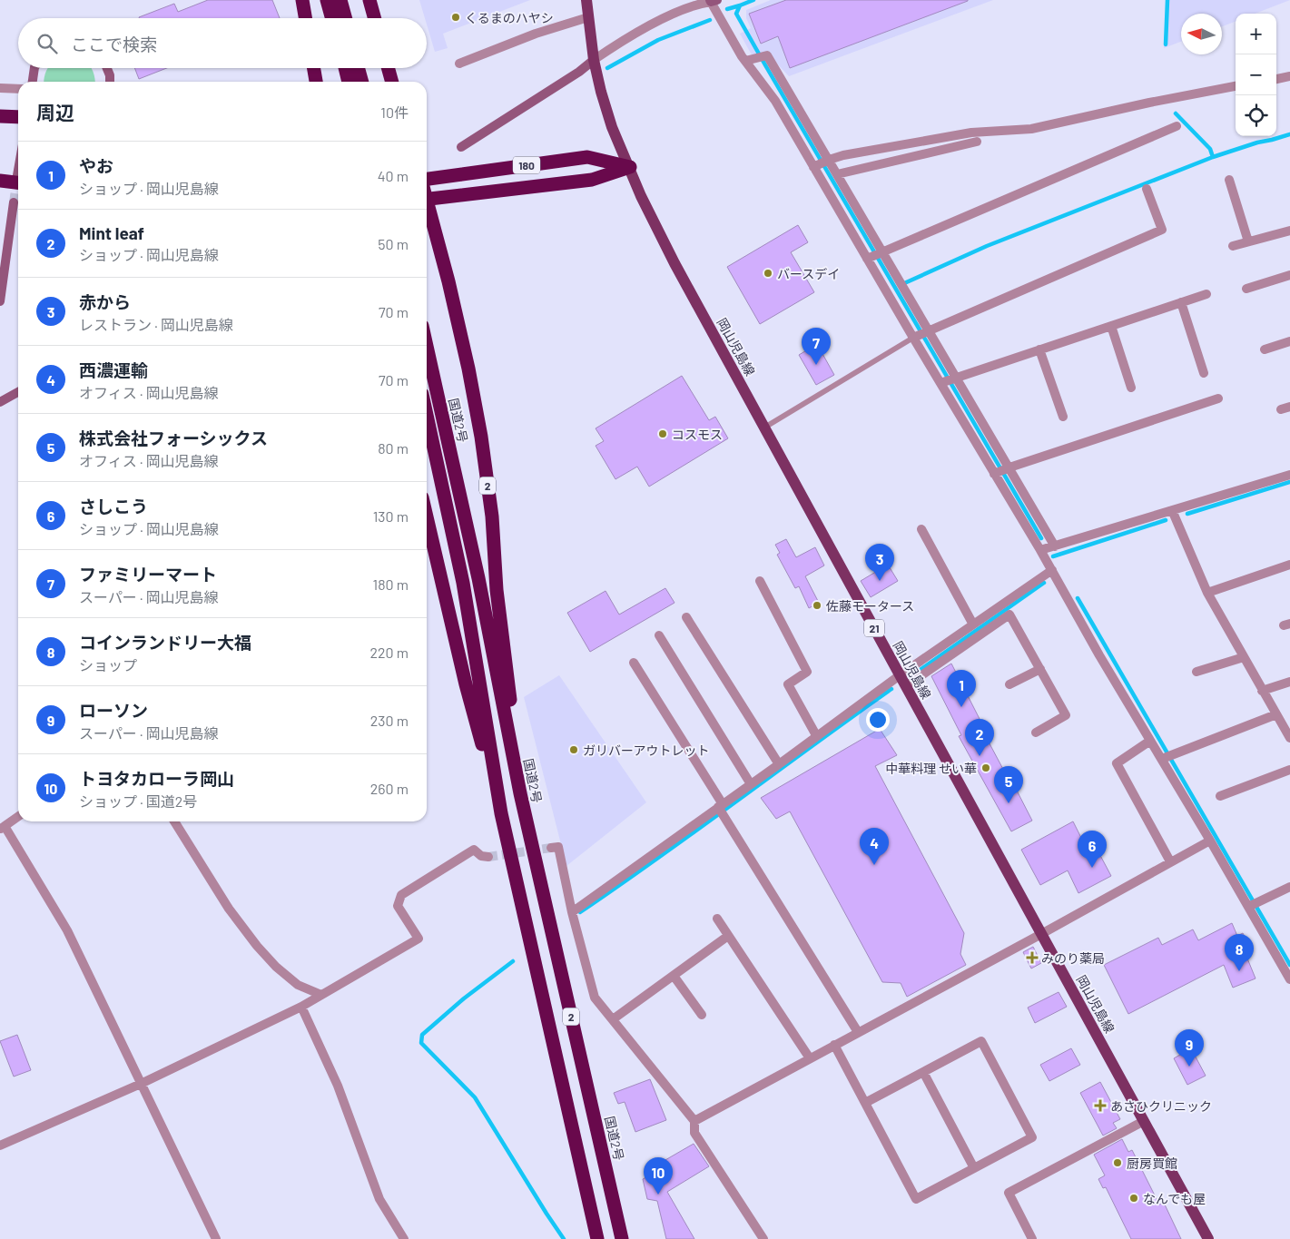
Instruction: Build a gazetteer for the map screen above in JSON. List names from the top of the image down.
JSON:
{
  "streets": {
    "highway": ["180", "国道2号", "2"],
    "main road": ["岡山児島線", "21"]
  },
  "crossings": [
    ["180", "岡山児島線"],
    ["国道2号", "2"]
  ],
  "places": {
    "other": [
      "くるまのハヤシ",
      "バースデイ",
      "コスモス",
      "佐藤モータース",
      "ガリバーアウトレット",
      "中華料理 せい華",
      "厨房買館",
      "なんでも屋"
    ],
    "health": ["みのり薬局", "あさひクリニック"]
  },
  "north": "left",
  "page": {
    "map_buttons": ["+", "−"],
    "search": "ここで検索",
    "heading": ["周辺", "10件"],
    "list": [
      {
        "mark": "1",
        "name": "やお",
        "note": "ショップ · 岡山児島線",
        "value": "40 m"
      },
      {
        "mark": "2",
        "name": "Mint leaf",
        "note": "ショップ · 岡山児島線",
        "value": "50 m"
      },
      {
        "mark": "3",
        "name": "赤から",
        "note": "レストラン · 岡山児島線",
        "value": "70 m"
      },
      {
        "mark": "4",
        "name": "西濃運輸",
        "note": "オフィス · 岡山児島線",
        "value": "70 m"
      },
      {
        "mark": "5",
        "name": "株式会社フォーシックス",
        "note": "オフィス · 岡山児島線",
        "value": "80 m"
      },
      {
        "mark": "6",
        "name": "さしこう",
        "note": "ショップ · 岡山児島線",
        "value": "130 m"
      },
      {
        "mark": "7",
        "name": "ファミリーマート",
        "note": "スーパー · 岡山児島線",
        "value": "180 m"
      },
      {
        "mark": "8",
        "name": "コインランドリー大福",
        "note": "ショップ",
        "value": "220 m"
      },
      {
        "mark": "9",
        "name": "ローソン",
        "note": "スーパー · 岡山児島線",
        "value": "230 m"
      },
      {
        "mark": "10",
        "name": "トヨタカローラ岡山",
        "note": "ショップ · 国道2号",
        "value": "260 m"
      }
    ],
    "pins": [
      "7",
      "3",
      "1",
      "2",
      "5",
      "4",
      "6",
      "8",
      "9",
      "10"
    ]
  }
}
